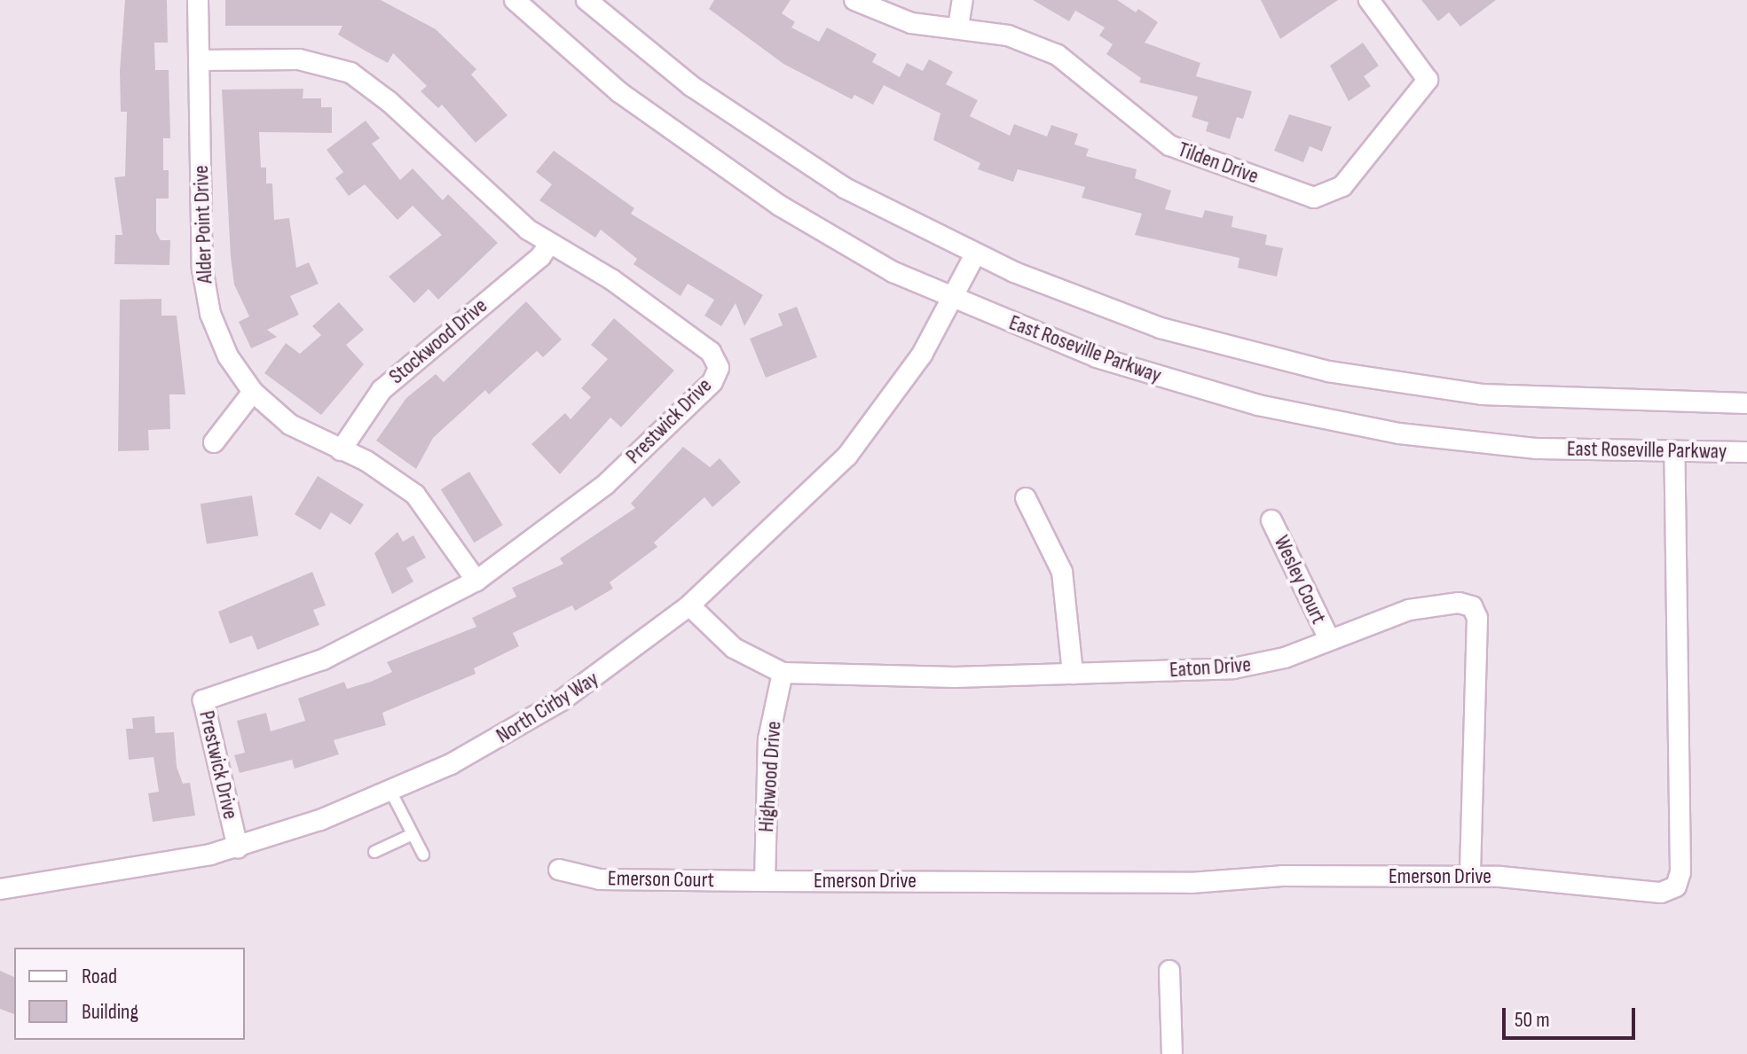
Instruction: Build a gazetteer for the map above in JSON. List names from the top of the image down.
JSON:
{
  "streets": {
    "street": [
      "Tilden Drive",
      "Alder Point Drive",
      "Stockwood Drive",
      "East Roseville Parkway",
      "Prestwick Drive",
      "Wesley Court",
      "Eaton Drive",
      "North Cirby Way",
      "Highwood Drive",
      "Emerson Drive",
      "Emerson Court"
    ]
  },
  "crossings": [
    ["Alder Point Drive", "Stockwood Drive"],
    ["Alder Point Drive", "Prestwick Drive"],
    ["Stockwood Drive", "Prestwick Drive"],
    ["East Roseville Parkway", "North Cirby Way"],
    ["East Roseville Parkway", "Emerson Drive"],
    ["Prestwick Drive", "North Cirby Way"],
    ["Wesley Court", "Eaton Drive"],
    ["Eaton Drive", "North Cirby Way"],
    ["Eaton Drive", "Highwood Drive"],
    ["Eaton Drive", "Emerson Drive"],
    ["Highwood Drive", "Emerson Drive"],
    ["Highwood Drive", "Emerson Court"],
    ["Emerson Drive", "Emerson Court"]
  ],
  "legend": ["Road", "Building"],
  "scale_bar": "50 m"
}
